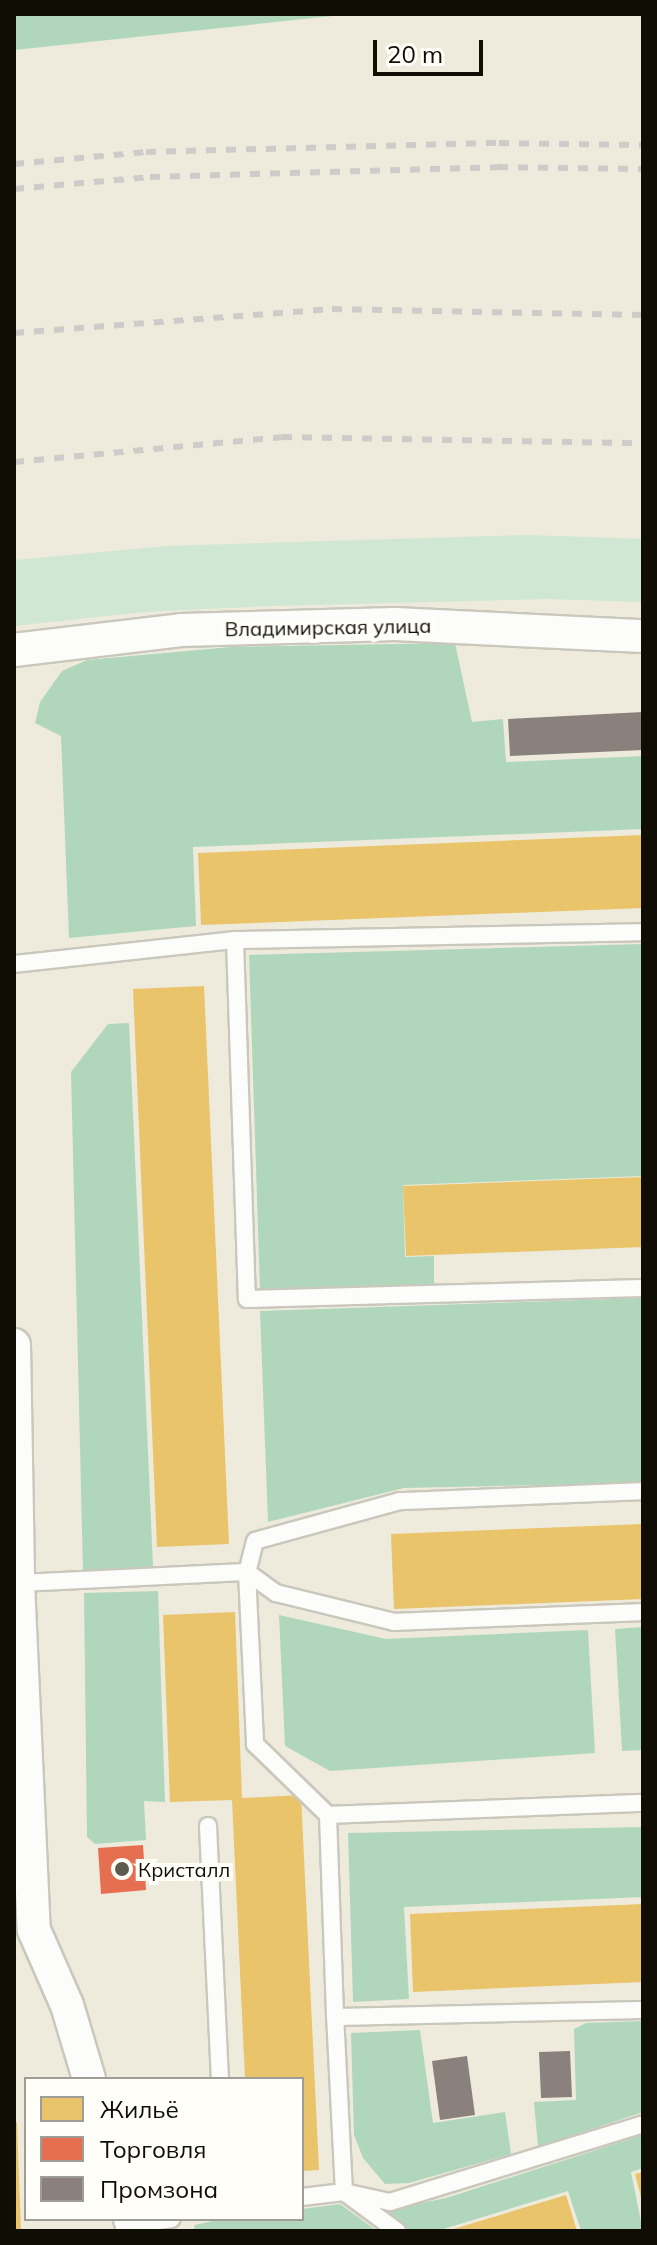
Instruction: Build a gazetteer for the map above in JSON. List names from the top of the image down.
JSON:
{
  "streets": {
    "street": ["Владимирская улица"]
  },
  "places": ["Кристалл"],
  "legend": ["Жильё", "Торговля", "Промзона"],
  "scale_bar": "20 m"
}
